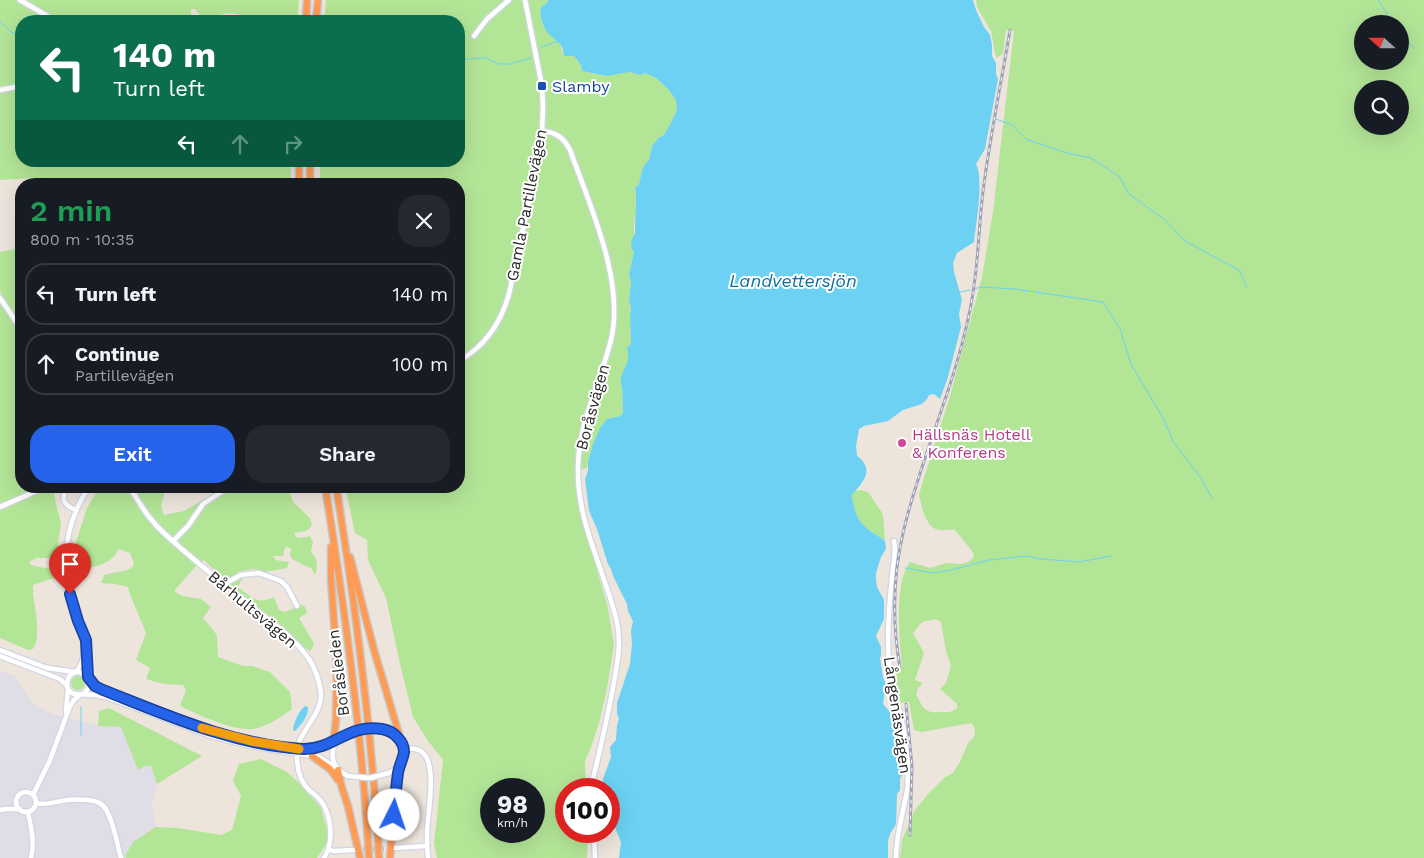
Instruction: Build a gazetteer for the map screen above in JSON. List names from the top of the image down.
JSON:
{
  "streets": {
    "highway": ["Boråsleden"],
    "street": [
      "Gamla Partillevägen",
      "Boråsvägen",
      "Bårhultsvägen",
      "Långenäsvägen"
    ]
  },
  "crossings": [
    ["Gamla Partillevägen", "Boråsvägen"]
  ],
  "water": ["Landvettersjön"],
  "places": {
    "transit": ["Slamby"],
    "other": ["Hällsnäs Hotell & Konferens"]
  },
  "north": "left",
  "page": {
    "turn": ["140 m", "Turn left"],
    "heading": ["2 min", "800 m · 10:35"],
    "list": [
      {
        "name": "Turn left",
        "value": "140 m"
      },
      {
        "name": "Continue",
        "note": "Partillevägen",
        "value": "100 m"
      }
    ],
    "buttons": ["Exit", "Share"],
    "speed": "98 km/h",
    "limit": "100"
  }
}
